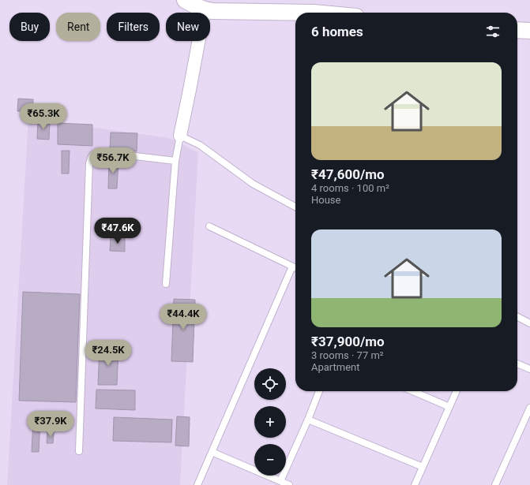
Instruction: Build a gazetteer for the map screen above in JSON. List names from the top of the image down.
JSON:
{
  "page": {
    "chip": [
      "Buy",
      "Rent",
      "Filters",
      "New"
    ],
    "heading": "6 homes",
    "list": [
      {
        "name": "₹47,600/mo",
        "note": "4 rooms · 100 m² · House"
      },
      {
        "name": "₹37,900/mo",
        "note": "3 rooms · 77 m² · Apartment"
      }
    ],
    "price": [
      "₹65.3K",
      "₹56.7K",
      "₹47.6K",
      "₹44.4K",
      "₹24.5K",
      "₹37.9K"
    ],
    "map_buttons": ["+", "−"]
  }
}
